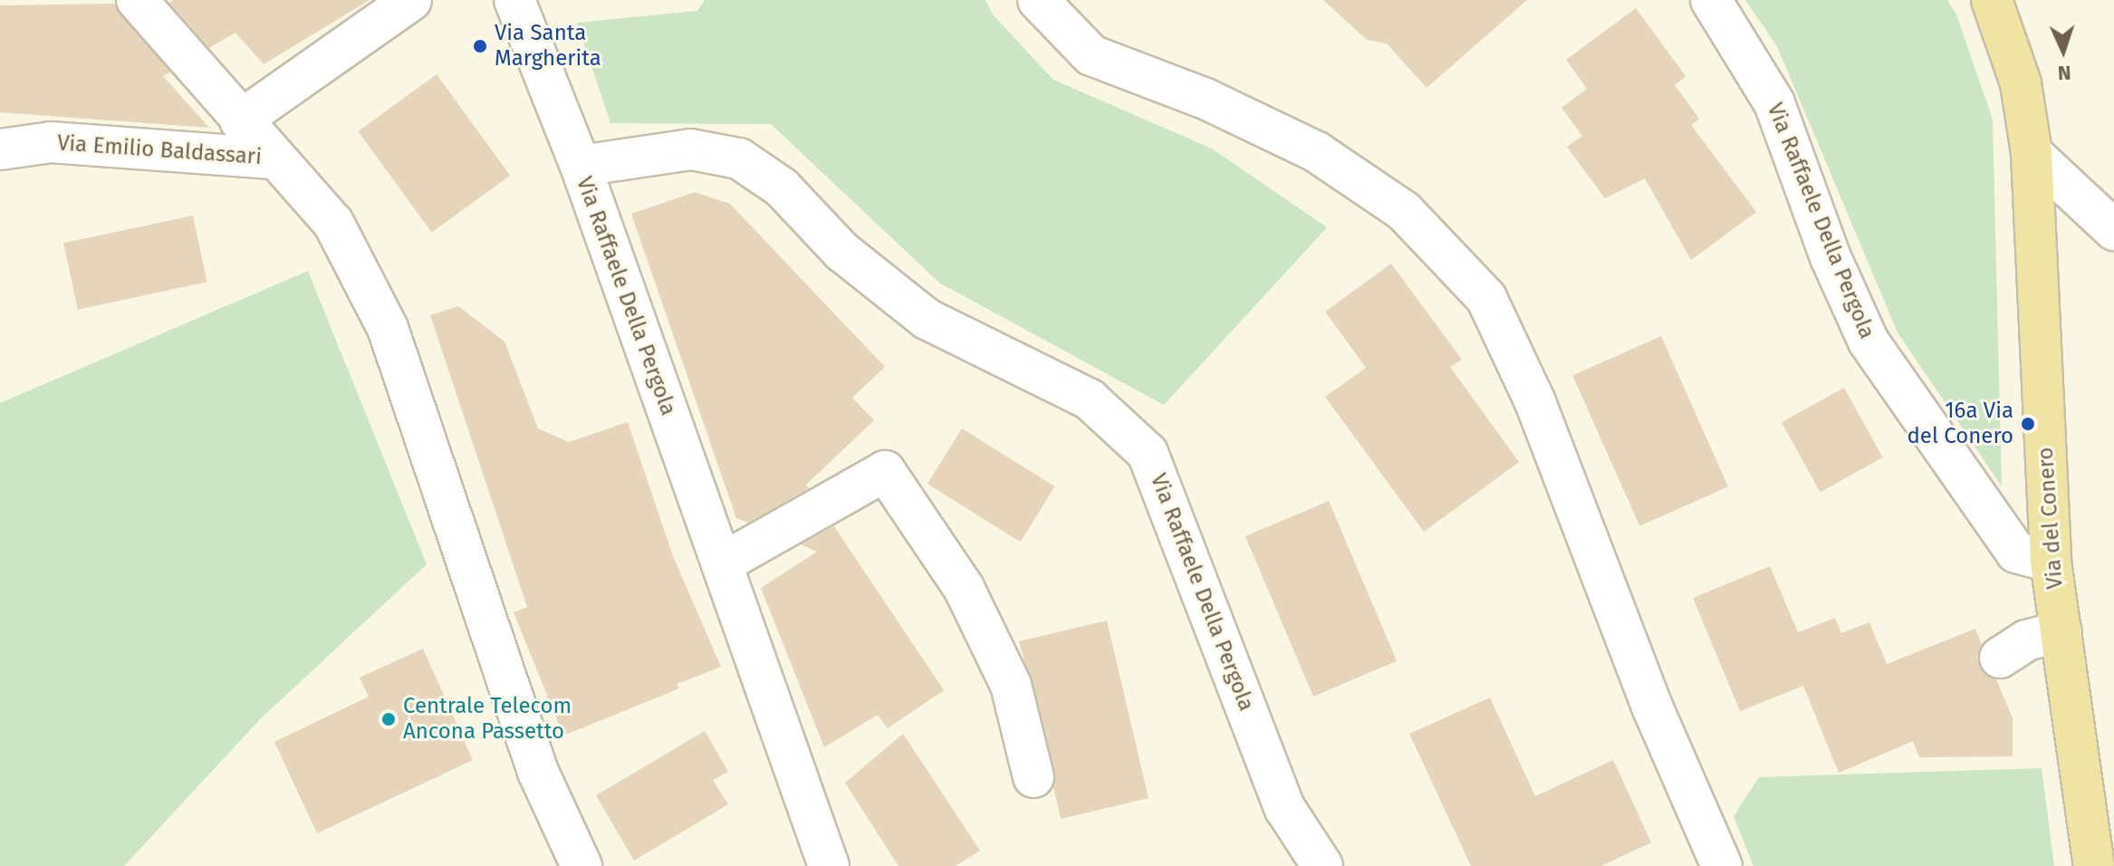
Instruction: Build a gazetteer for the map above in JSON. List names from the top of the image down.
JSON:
{
  "streets": {
    "main road": ["Via del Conero"],
    "street": ["Via Emilio Baldassari", "Via Raffaele Della Pergola"]
  },
  "crossings": [
    ["Via Raffaele Della Pergola", "Via del Conero"]
  ],
  "places": ["Via Santa Margherita", "16a Via del Conero", "Centrale Telecom Ancona Passetto"],
  "north": "bottom"
}
